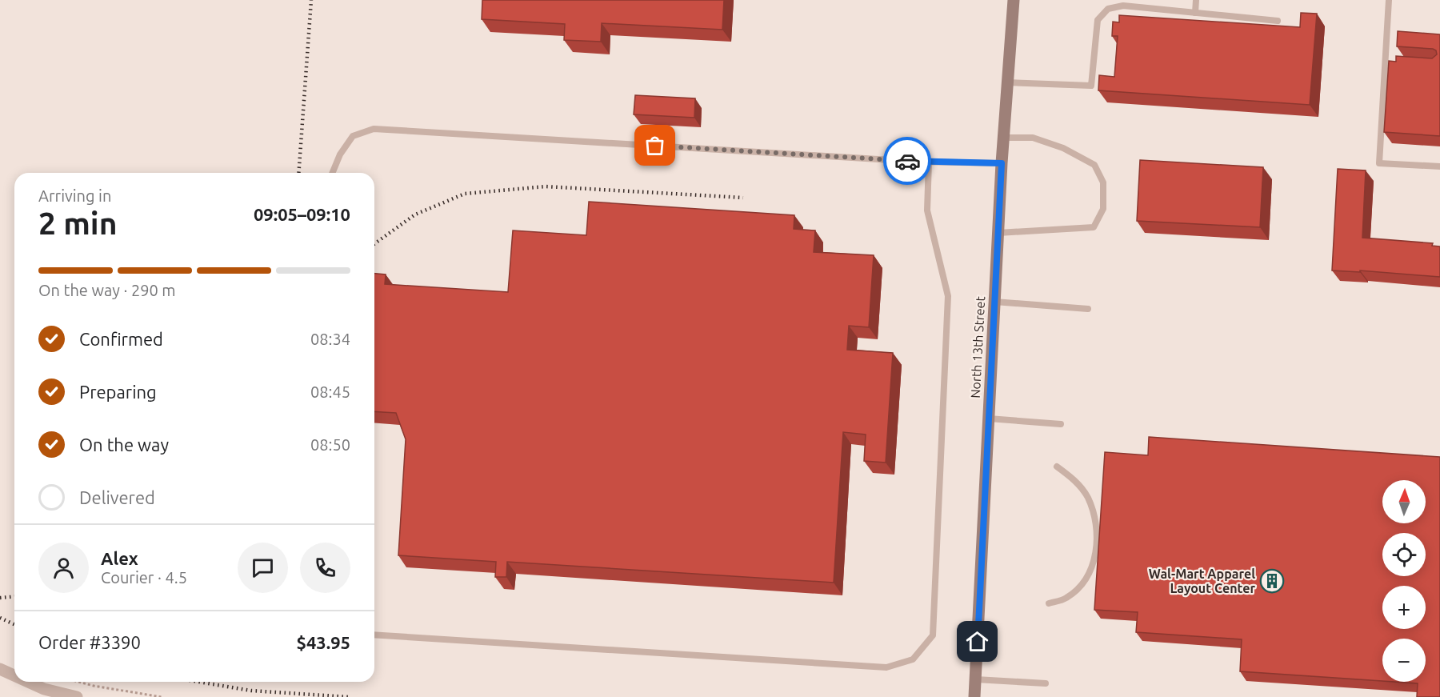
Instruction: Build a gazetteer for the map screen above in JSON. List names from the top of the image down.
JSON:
{
  "streets": {
    "main road": ["North 13th Street"]
  },
  "places": {
    "building": ["Wal-Mart Apparel Layout Center"]
  },
  "north": "top",
  "page": {
    "heading": ["2 min", "Arriving in", "09:05–09:10"],
    "panel": [
      "Alex",
      "Courier · 4.5",
      "Order #3390",
      "$43.95"
    ],
    "bar": "On the way · 290 m",
    "list": [
      ["Confirmed", "08:34"],
      ["Preparing", "08:45"],
      ["On the way", "08:50"],
      "Delivered"
    ],
    "map_buttons": ["+", "−"]
  }
}
